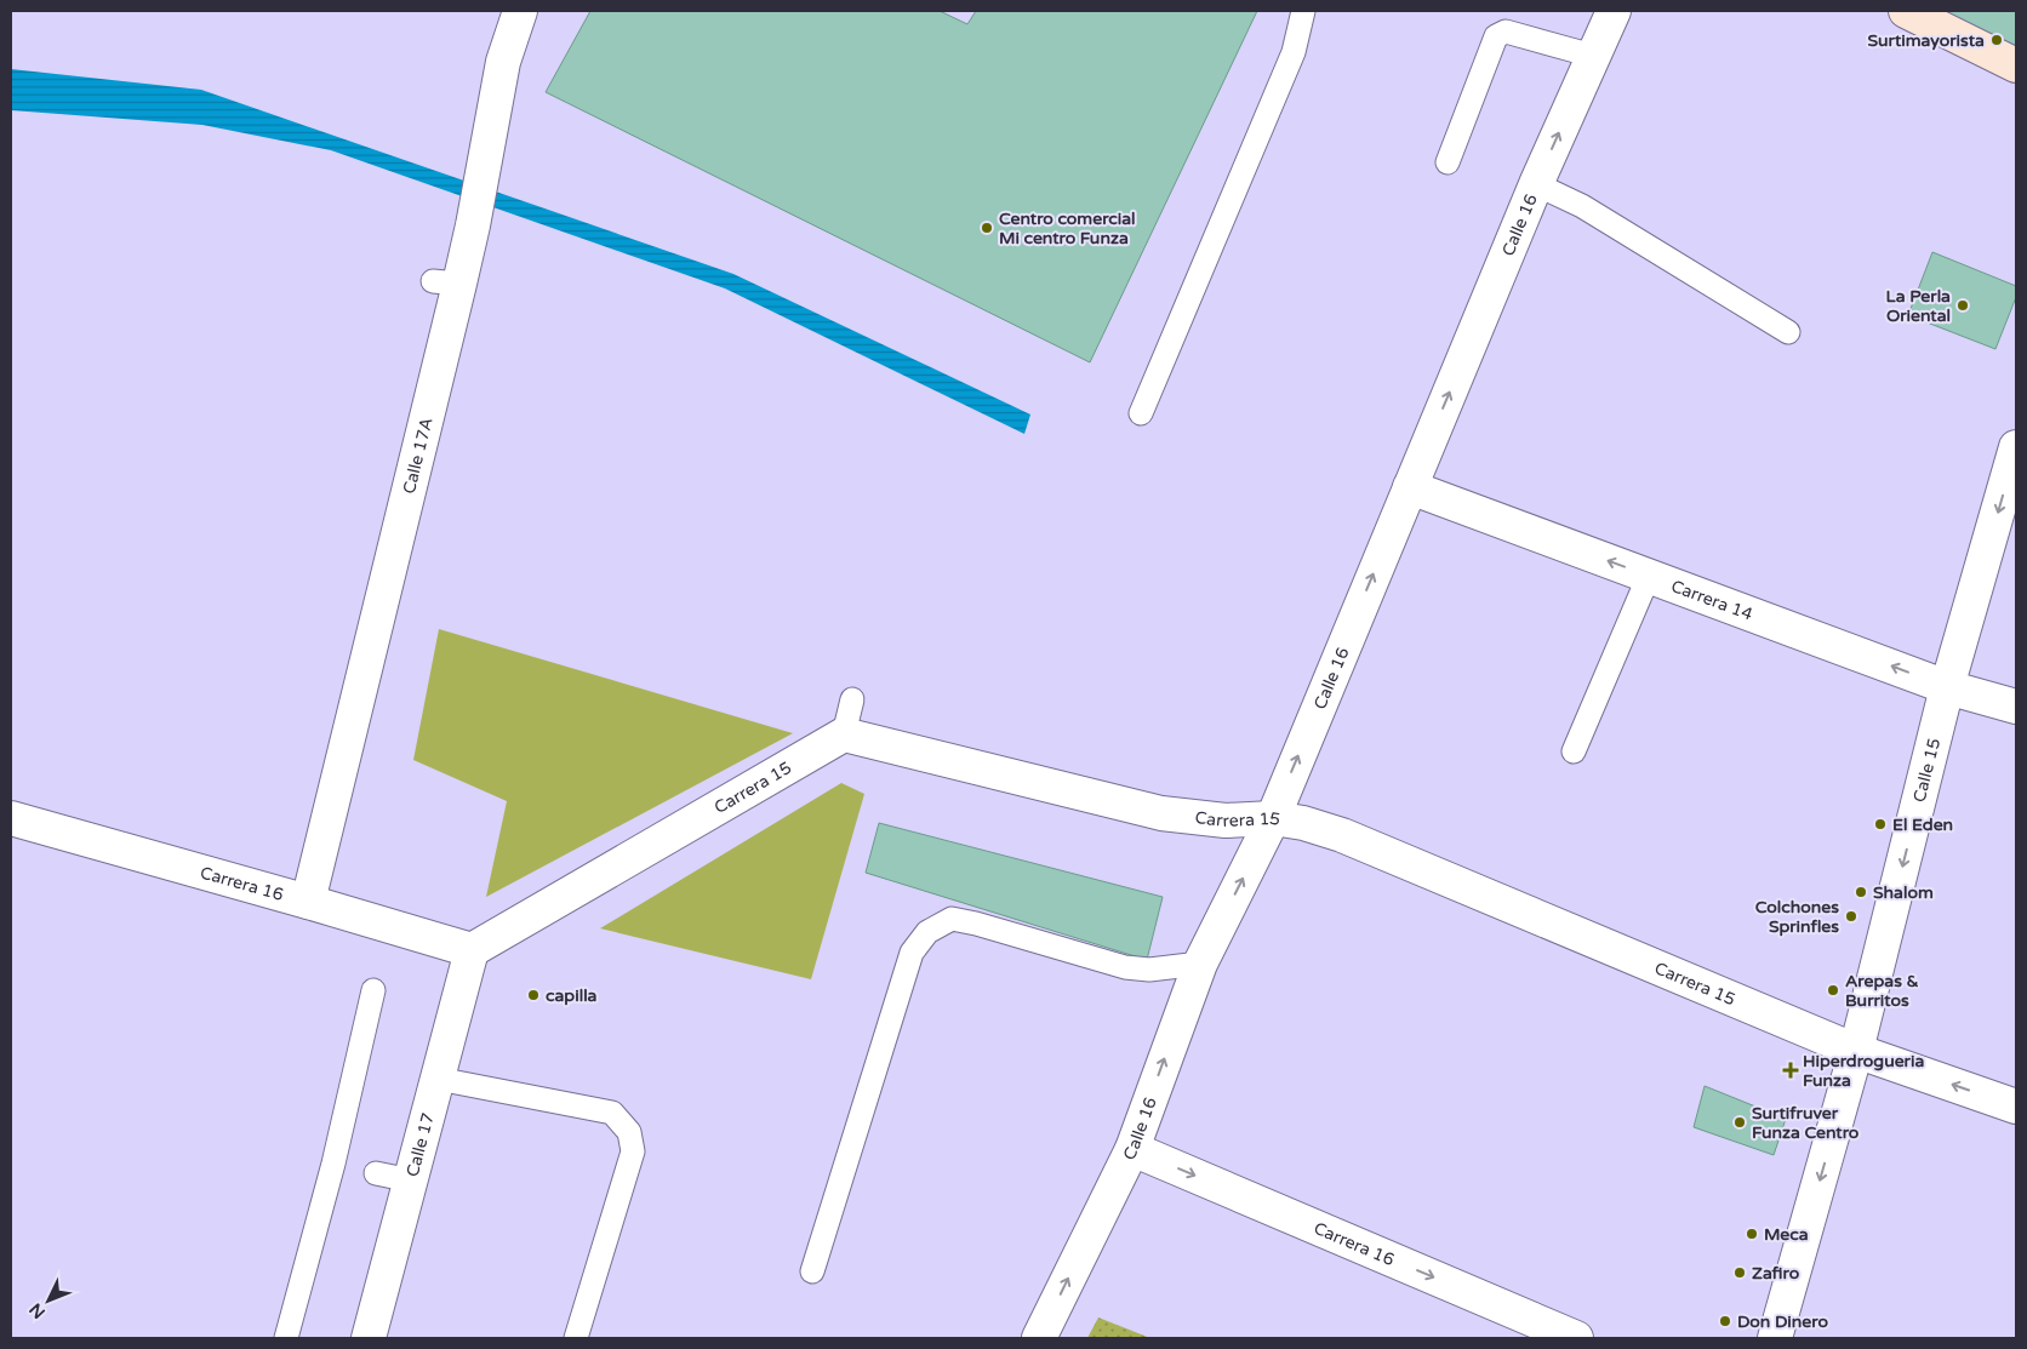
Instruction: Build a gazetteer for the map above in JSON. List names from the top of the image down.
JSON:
{
  "streets": {
    "street": [
      "Calle 16",
      "Calle 17A",
      "Carrera 14",
      "Calle 15",
      "Carrera 15",
      "Carrera 16",
      "Calle 17"
    ]
  },
  "crossings": [
    ["Calle 16", "Carrera 14"],
    ["Calle 16", "Carrera 15"],
    ["Calle 16", "Carrera 16"],
    ["Calle 17A", "Carrera 16"],
    ["Carrera 14", "Calle 15"],
    ["Calle 15", "Carrera 15"],
    ["Carrera 15", "Carrera 16"],
    ["Carrera 15", "Calle 17"],
    ["Carrera 16", "Calle 17"]
  ],
  "one_way": [
    "Calle 16",
    "Carrera 14",
    "Calle 15",
    "Carrera 16"
  ],
  "places": {
    "other": [
      "Surtimayorista",
      "Centro comercial Mi centro Funza",
      "La Perla Oriental",
      "El Eden",
      "Shalom",
      "Colchones Sprinfles",
      "Arepas & Burritos",
      "capilla",
      "Surtifruver Funza Centro",
      "Meca",
      "Zafiro",
      "Don Dinero"
    ],
    "health": ["Hiperdrogueria Funza"]
  },
  "north": "bottom left"
}
